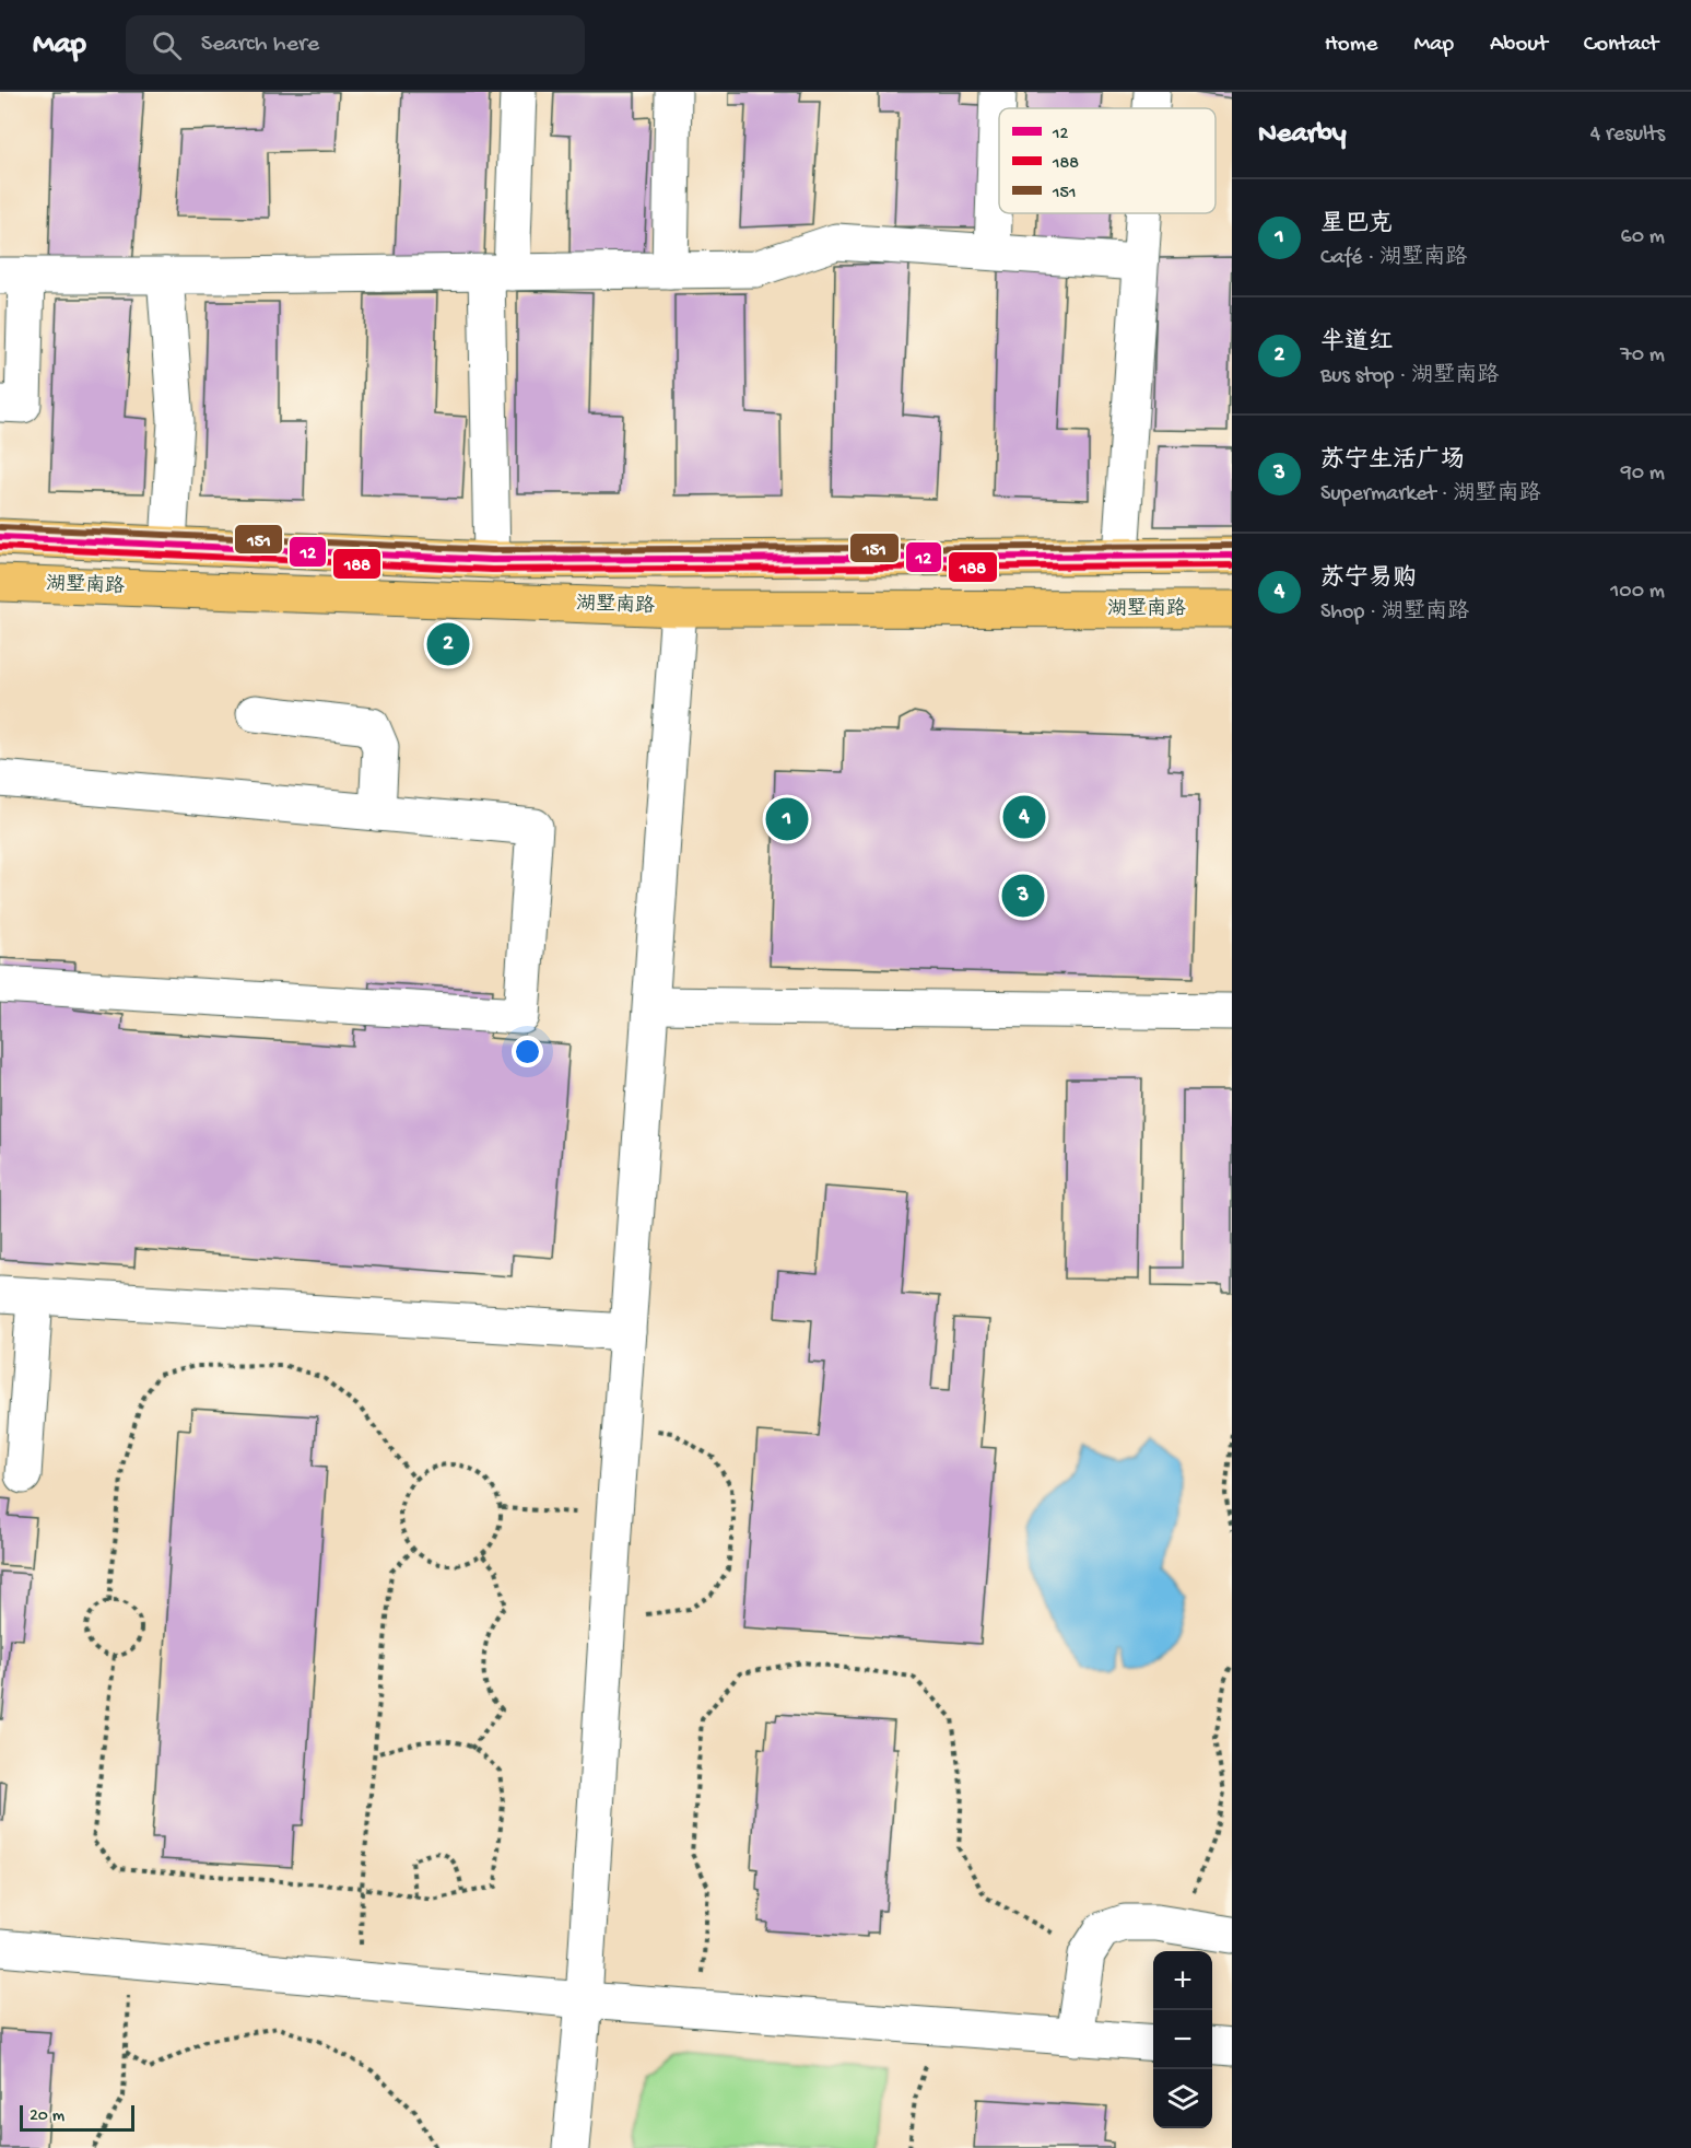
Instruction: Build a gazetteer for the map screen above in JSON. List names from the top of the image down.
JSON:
{
  "streets": {
    "main road": ["湖墅南路"]
  },
  "lines": ["transit line 151", "transit line 12", "transit line 188"],
  "legend": ["12", "188", "151"],
  "scale_bar": "20 m",
  "page": {
    "header": "Map",
    "search": "Search here",
    "nav": [
      "Home",
      "Map",
      "About",
      "Contact"
    ],
    "heading": ["Nearby", "4 results"],
    "list": [
      {
        "mark": "1",
        "name": "星巴克",
        "note": "Café · 湖墅南路",
        "value": "60 m"
      },
      {
        "mark": "2",
        "name": "半道红",
        "note": "Bus stop · 湖墅南路",
        "value": "70 m"
      },
      {
        "mark": "3",
        "name": "苏宁生活广场",
        "note": "Supermarket · 湖墅南路",
        "value": "90 m"
      },
      {
        "mark": "4",
        "name": "苏宁易购",
        "note": "Shop · 湖墅南路",
        "value": "100 m"
      }
    ],
    "pins": [
      "2",
      "4",
      "1",
      "3"
    ],
    "map_buttons": ["+", "−"],
    "scale": "20 m"
  }
}
